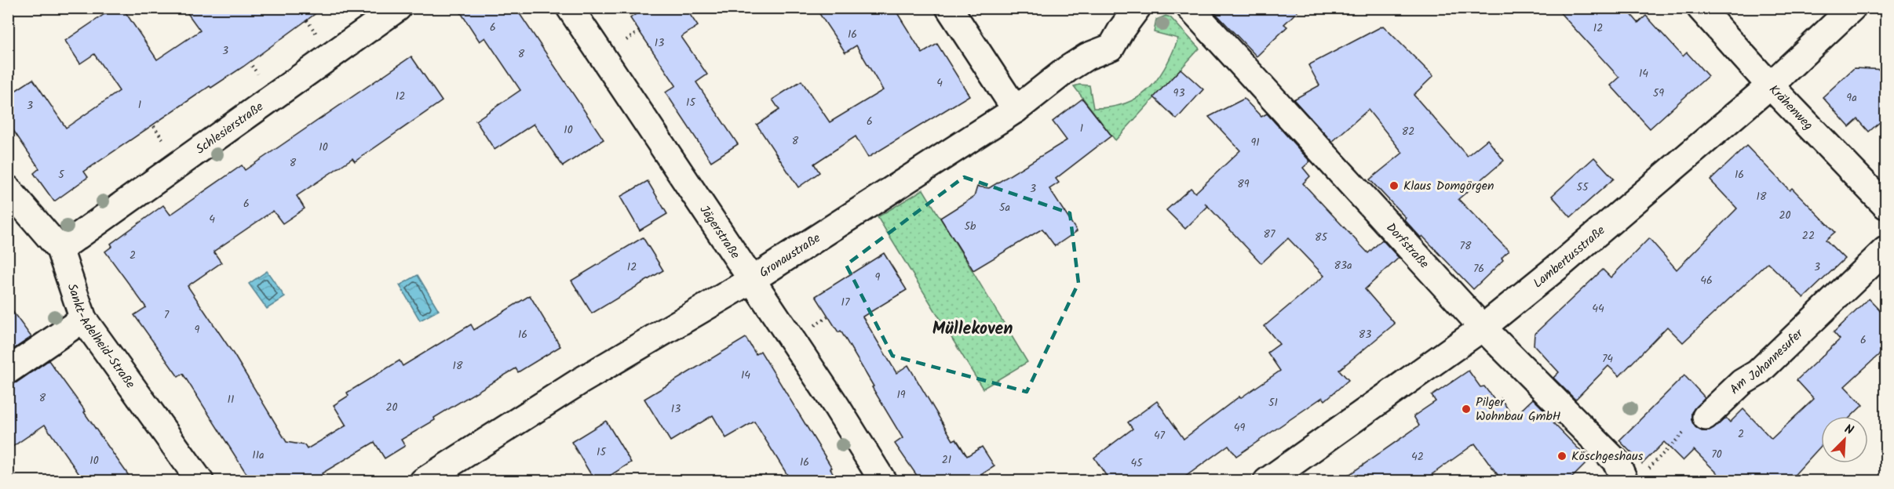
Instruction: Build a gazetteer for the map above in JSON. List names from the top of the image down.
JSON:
{
  "streets": {
    "street": [
      "Krähenweg",
      "Schlesierstraße",
      "Jägerstraße",
      "Dorfstraße",
      "Gronaustraße",
      "Lambertusstraße",
      "Sankt-Adelheid-Straße",
      "Am Johannesufer"
    ]
  },
  "crossings": [
    ["Krähenweg", "Lambertusstraße"],
    ["Schlesierstraße", "Sankt-Adelheid-Straße"],
    ["Jägerstraße", "Gronaustraße"],
    ["Dorfstraße", "Lambertusstraße"]
  ],
  "districts": ["Müllekoven"],
  "places": ["Klaus Domgörgen", "Pilger Wohnbau GmbH", "Köschgeshaus"],
  "house_numbers": [
    "6",
    "12",
    "16",
    "13",
    "3",
    "8",
    "14",
    "4",
    "93",
    "59",
    "12",
    "9a",
    "15",
    "1",
    "3",
    "6",
    "1",
    "10",
    "82",
    "8",
    "91",
    "10",
    "8",
    "5",
    "16",
    "89",
    "55",
    "3",
    "18",
    "6",
    "5a",
    "20",
    "4",
    "5b",
    "87",
    "22",
    "85",
    "78",
    "2",
    "83a",
    "12",
    "3",
    "76",
    "9",
    "46",
    "17",
    "44",
    "7",
    "9",
    "16",
    "83",
    "6",
    "74",
    "18",
    "14",
    "19",
    "8",
    "11",
    "51",
    "20",
    "13",
    "49",
    "2",
    "47",
    "15",
    "70",
    "11a",
    "42",
    "21",
    "10",
    "16",
    "45"
  ],
  "north": "top right"
}
